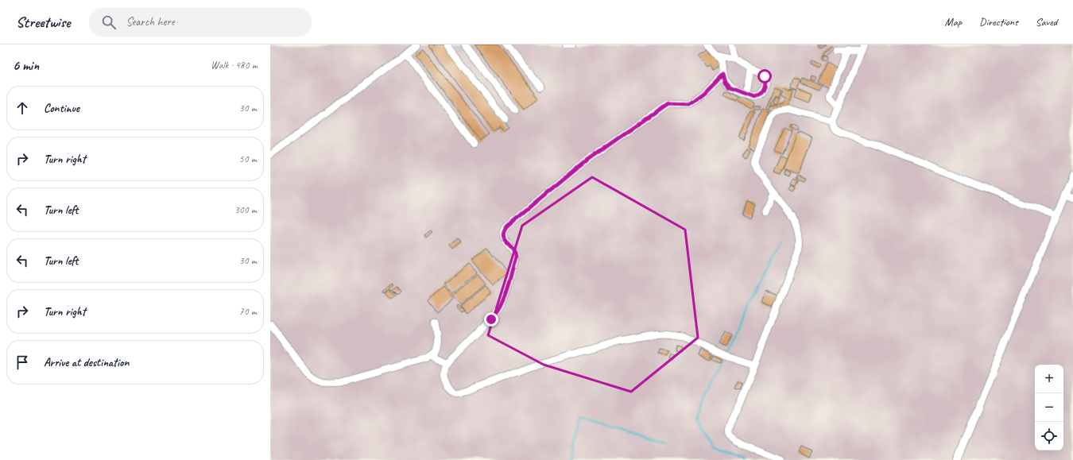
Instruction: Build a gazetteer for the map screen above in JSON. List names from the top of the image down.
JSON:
{
  "page": {
    "header": "Streetwise",
    "search": "Search here",
    "nav": ["Map", "Directions", "Saved"],
    "heading": ["6 min", "Walk · 480 m"],
    "list": [
      ["Continue", "30 m"],
      ["Turn right", "50 m"],
      ["Turn left", "300 m"],
      ["Turn left", "30 m"],
      ["Turn right", "70 m"],
      "Arrive at destination"
    ],
    "map_buttons": ["+", "−"]
  }
}
